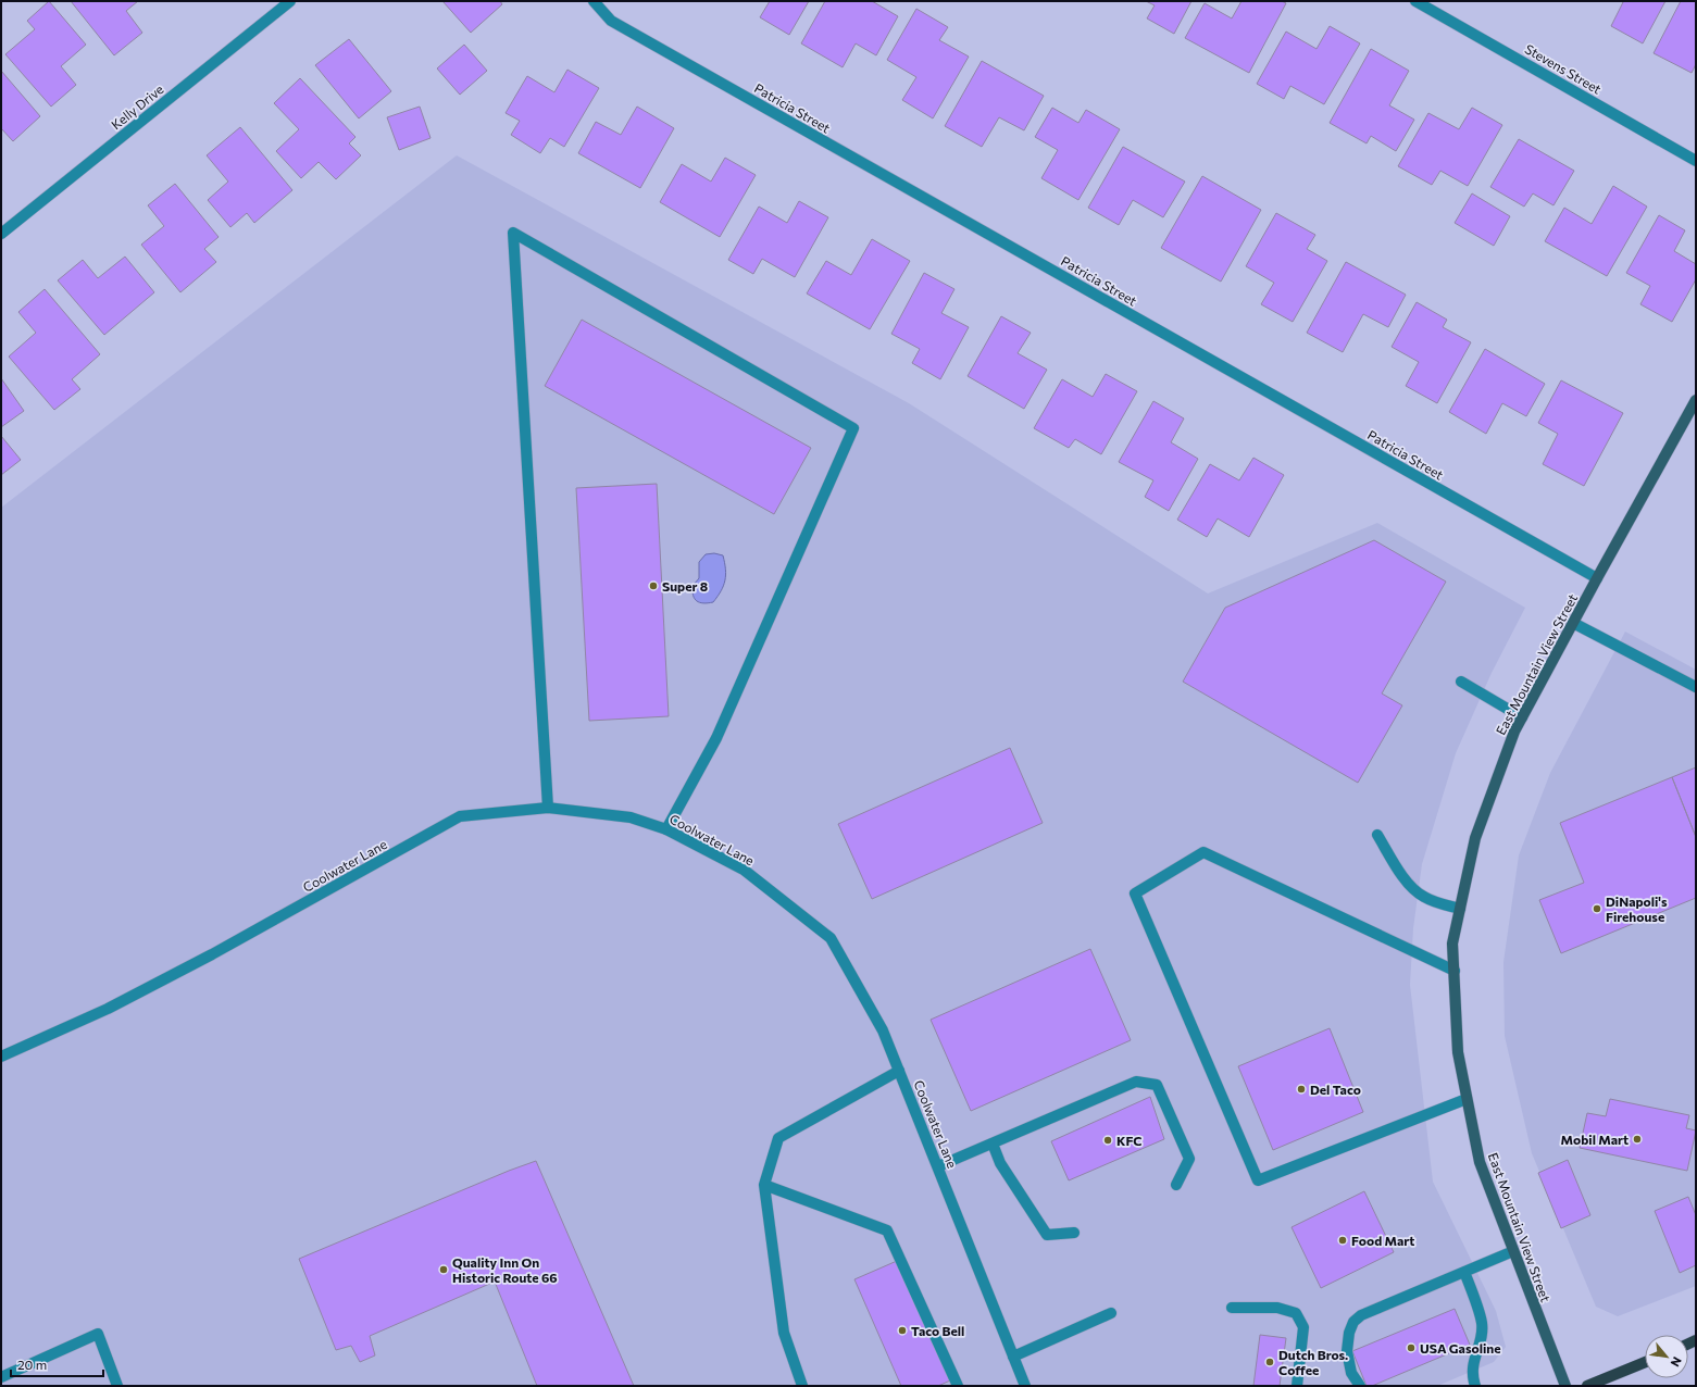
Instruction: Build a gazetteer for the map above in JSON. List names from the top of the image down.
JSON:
{
  "streets": {
    "main road": ["East Mountain View Street"],
    "street": [
      "Stevens Street",
      "Kelly Drive",
      "Patricia Street",
      "Coolwater Lane"
    ]
  },
  "crossings": [
    ["Patricia Street", "East Mountain View Street"]
  ],
  "places": [
    "Super 8",
    "DiNapoli's Firehouse",
    "Del Taco",
    "Mobil Mart",
    "KFC",
    "Food Mart",
    "Quality Inn On Historic Route 66",
    "Taco Bell",
    "USA Gasoline",
    "Dutch Bros. Coffee"
  ],
  "scale_bar": "20 m",
  "north": "bottom right"
}
